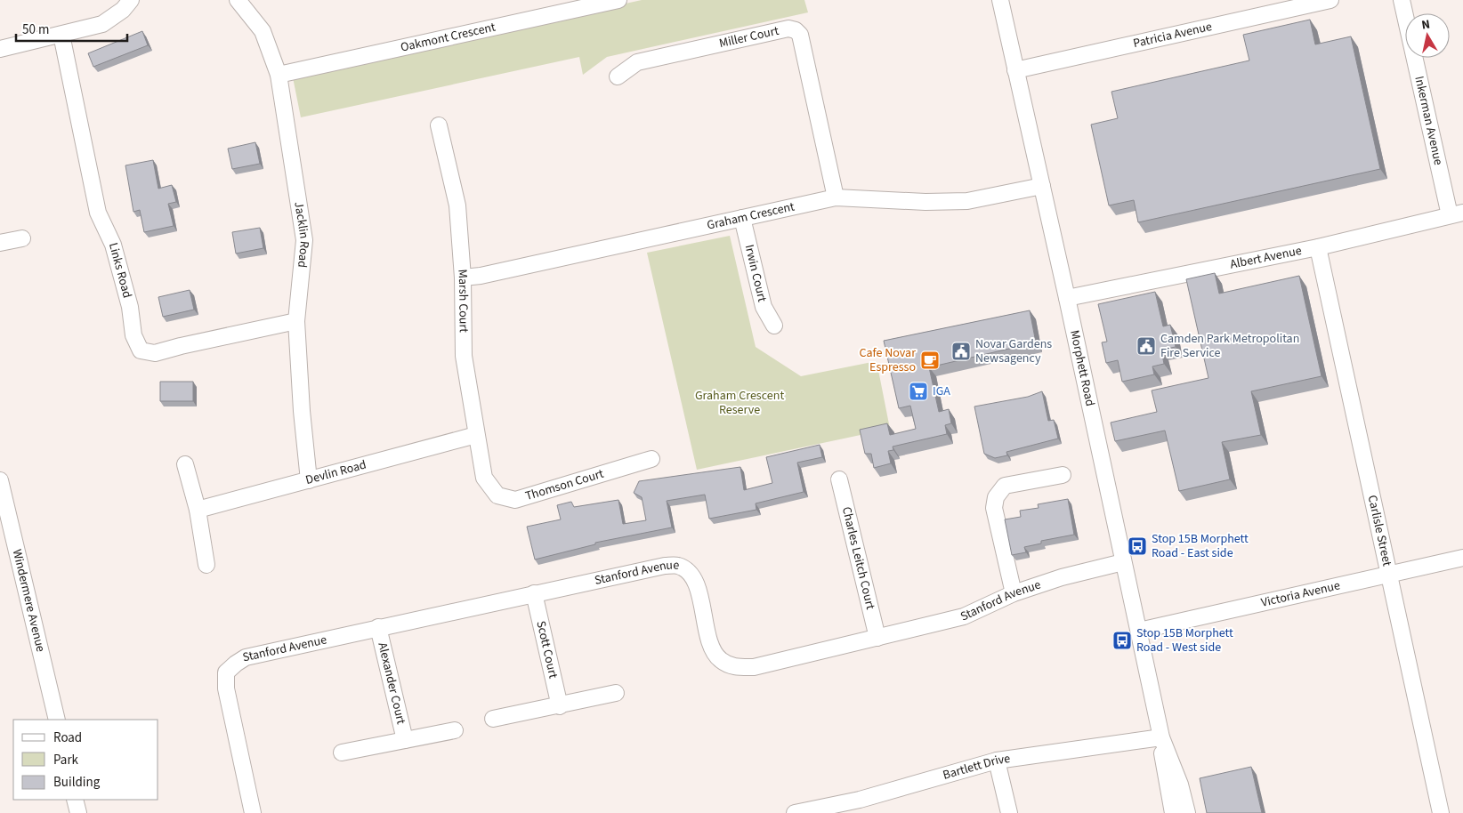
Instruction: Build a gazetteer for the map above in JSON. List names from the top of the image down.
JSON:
{
  "streets": {
    "street": [
      "Patricia Avenue",
      "Oakmont Crescent",
      "Miller Court",
      "Inkerman Avenue",
      "Graham Crescent",
      "Jacklin Road",
      "Albert Avenue",
      "Links Road",
      "Irwin Court",
      "Marsh Court",
      "Morphett Road",
      "Devlin Road",
      "Thomson Court",
      "Carlisle Street",
      "Charles Leitch Court",
      "Stanford Avenue",
      "Victoria Avenue",
      "Windermere Avenue",
      "Scott Court",
      "Alexander Court",
      "Bartlett Drive"
    ]
  },
  "crossings": [
    ["Patricia Avenue", "Morphett Road"],
    ["Oakmont Crescent", "Jacklin Road"],
    ["Miller Court", "Graham Crescent"],
    ["Inkerman Avenue", "Albert Avenue"],
    ["Graham Crescent", "Irwin Court"],
    ["Graham Crescent", "Marsh Court"],
    ["Graham Crescent", "Morphett Road"],
    ["Jacklin Road", "Links Road"],
    ["Jacklin Road", "Devlin Road"],
    ["Albert Avenue", "Morphett Road"],
    ["Albert Avenue", "Carlisle Street"],
    ["Marsh Court", "Devlin Road"],
    ["Marsh Court", "Thomson Court"],
    ["Morphett Road", "Stanford Avenue"],
    ["Morphett Road", "Victoria Avenue"],
    ["Morphett Road", "Bartlett Drive"],
    ["Carlisle Street", "Victoria Avenue"],
    ["Charles Leitch Court", "Stanford Avenue"],
    ["Stanford Avenue", "Scott Court"],
    ["Stanford Avenue", "Alexander Court"]
  ],
  "parks": ["Graham Crescent Reserve"],
  "places": {
    "public building": ["Camden Park Metropolitan Fire Service", "Novar Gardens Newsagency"],
    "cafe": ["Cafe Novar Espresso"],
    "supermarket": ["IGA"],
    "bus stop": ["Stop 15B Morphett Road - East side", "Stop 15B Morphett Road - West side"]
  },
  "legend": ["Road", "Park", "Building"],
  "scale_bar": "50 m",
  "north": "top"
}
